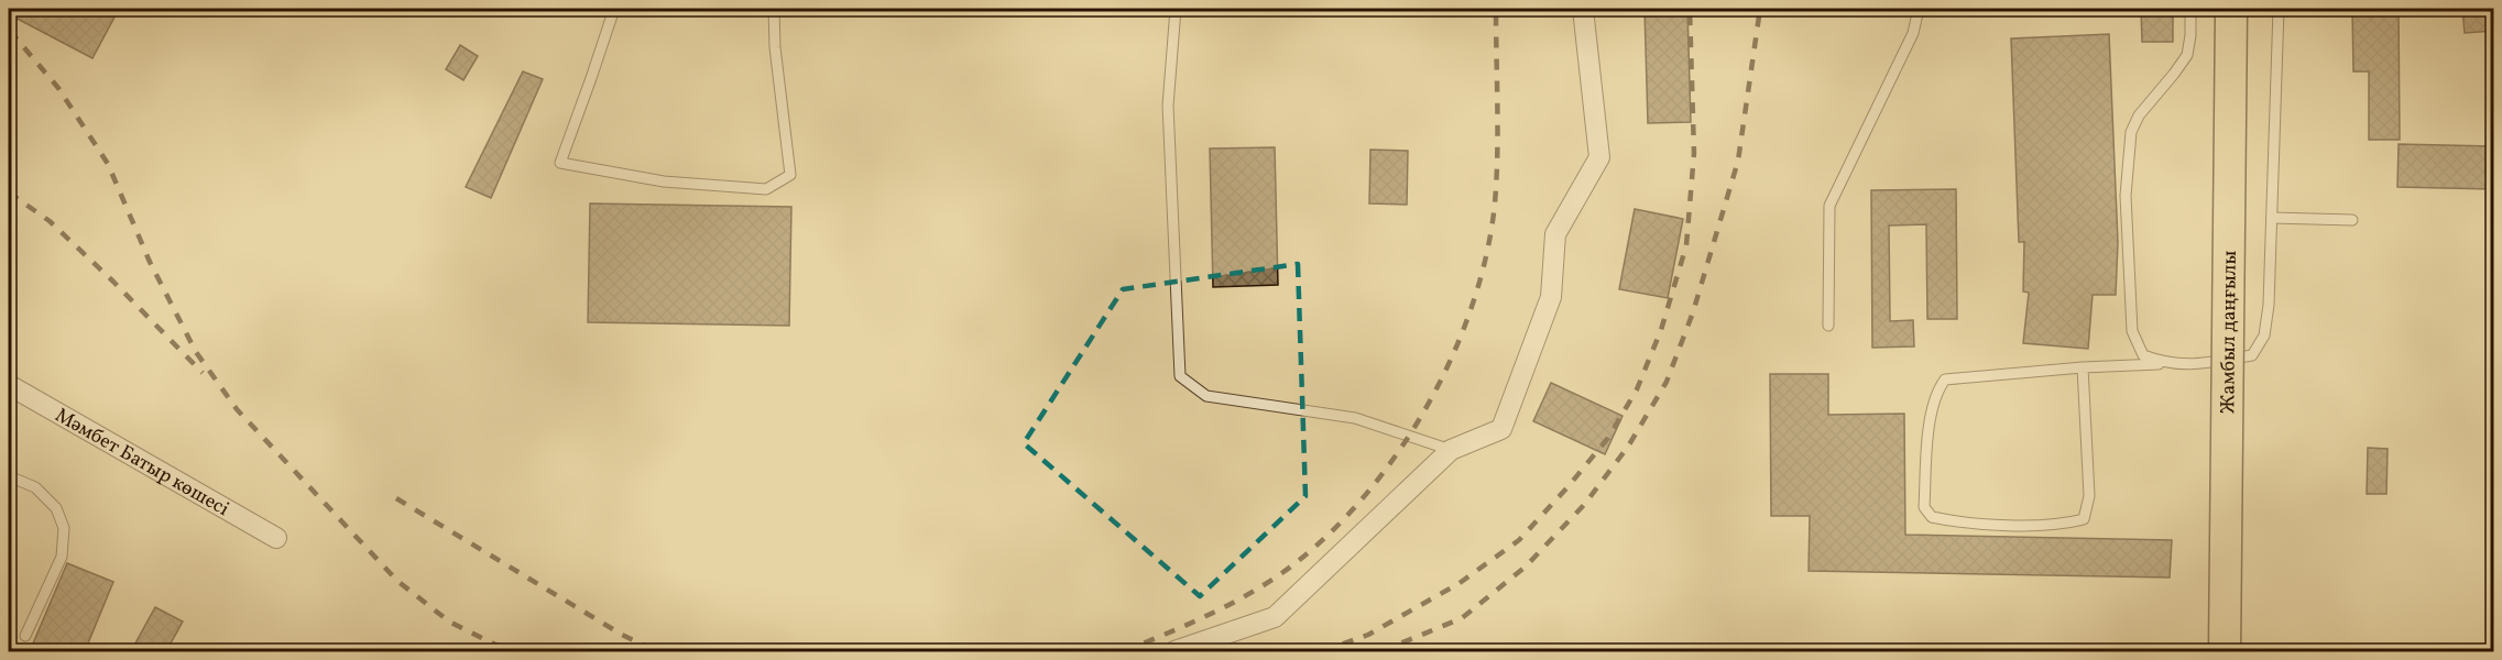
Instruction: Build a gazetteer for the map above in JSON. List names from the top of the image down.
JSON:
{
  "streets": {
    "main road": ["Жамбыл даңғылы"],
    "street": ["Мәмбет Батыр көшесі"]
  }
}
